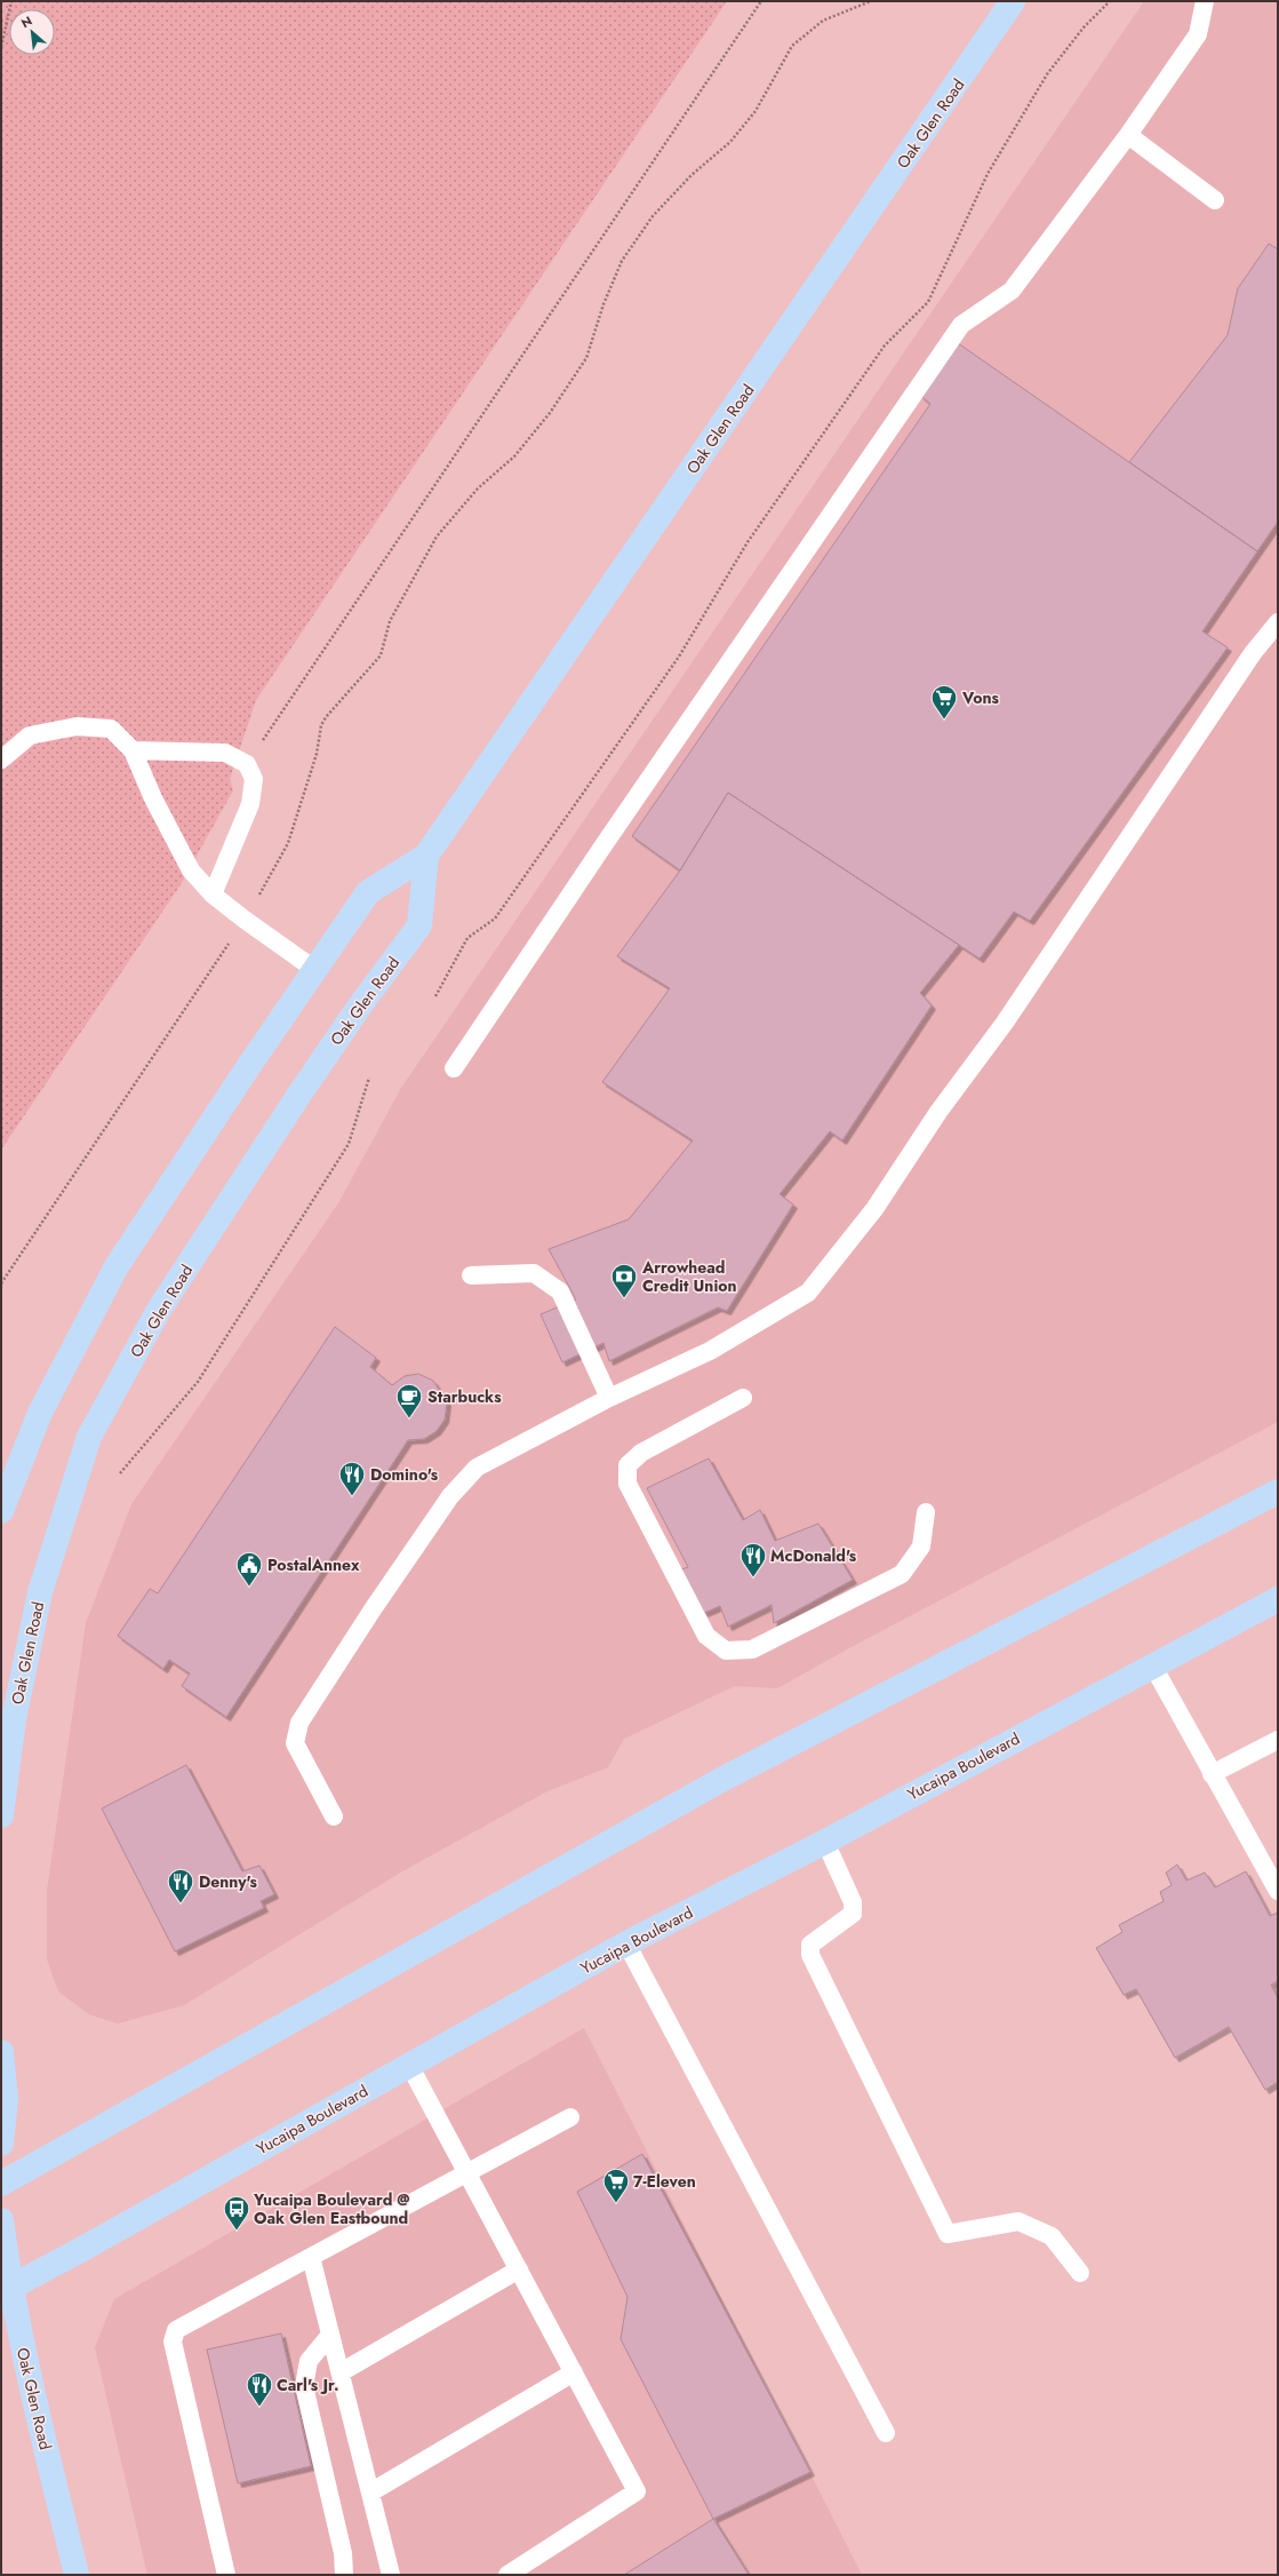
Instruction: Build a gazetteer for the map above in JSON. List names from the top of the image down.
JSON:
{
  "streets": {
    "main road": ["Oak Glen Road", "Yucaipa Boulevard"]
  },
  "crossings": [
    ["Oak Glen Road", "Yucaipa Boulevard"]
  ],
  "places": {
    "supermarket": ["Vons", "7-Eleven"],
    "bank": ["Arrowhead Credit Union"],
    "cafe": ["Starbucks"],
    "restaurant": [
      "Domino's",
      "McDonald's",
      "Denny's",
      "Carl's Jr."
    ],
    "public building": ["PostalAnnex"],
    "bus stop": ["Yucaipa Boulevard @ Oak Glen Eastbound"]
  },
  "north": "top left"
}
